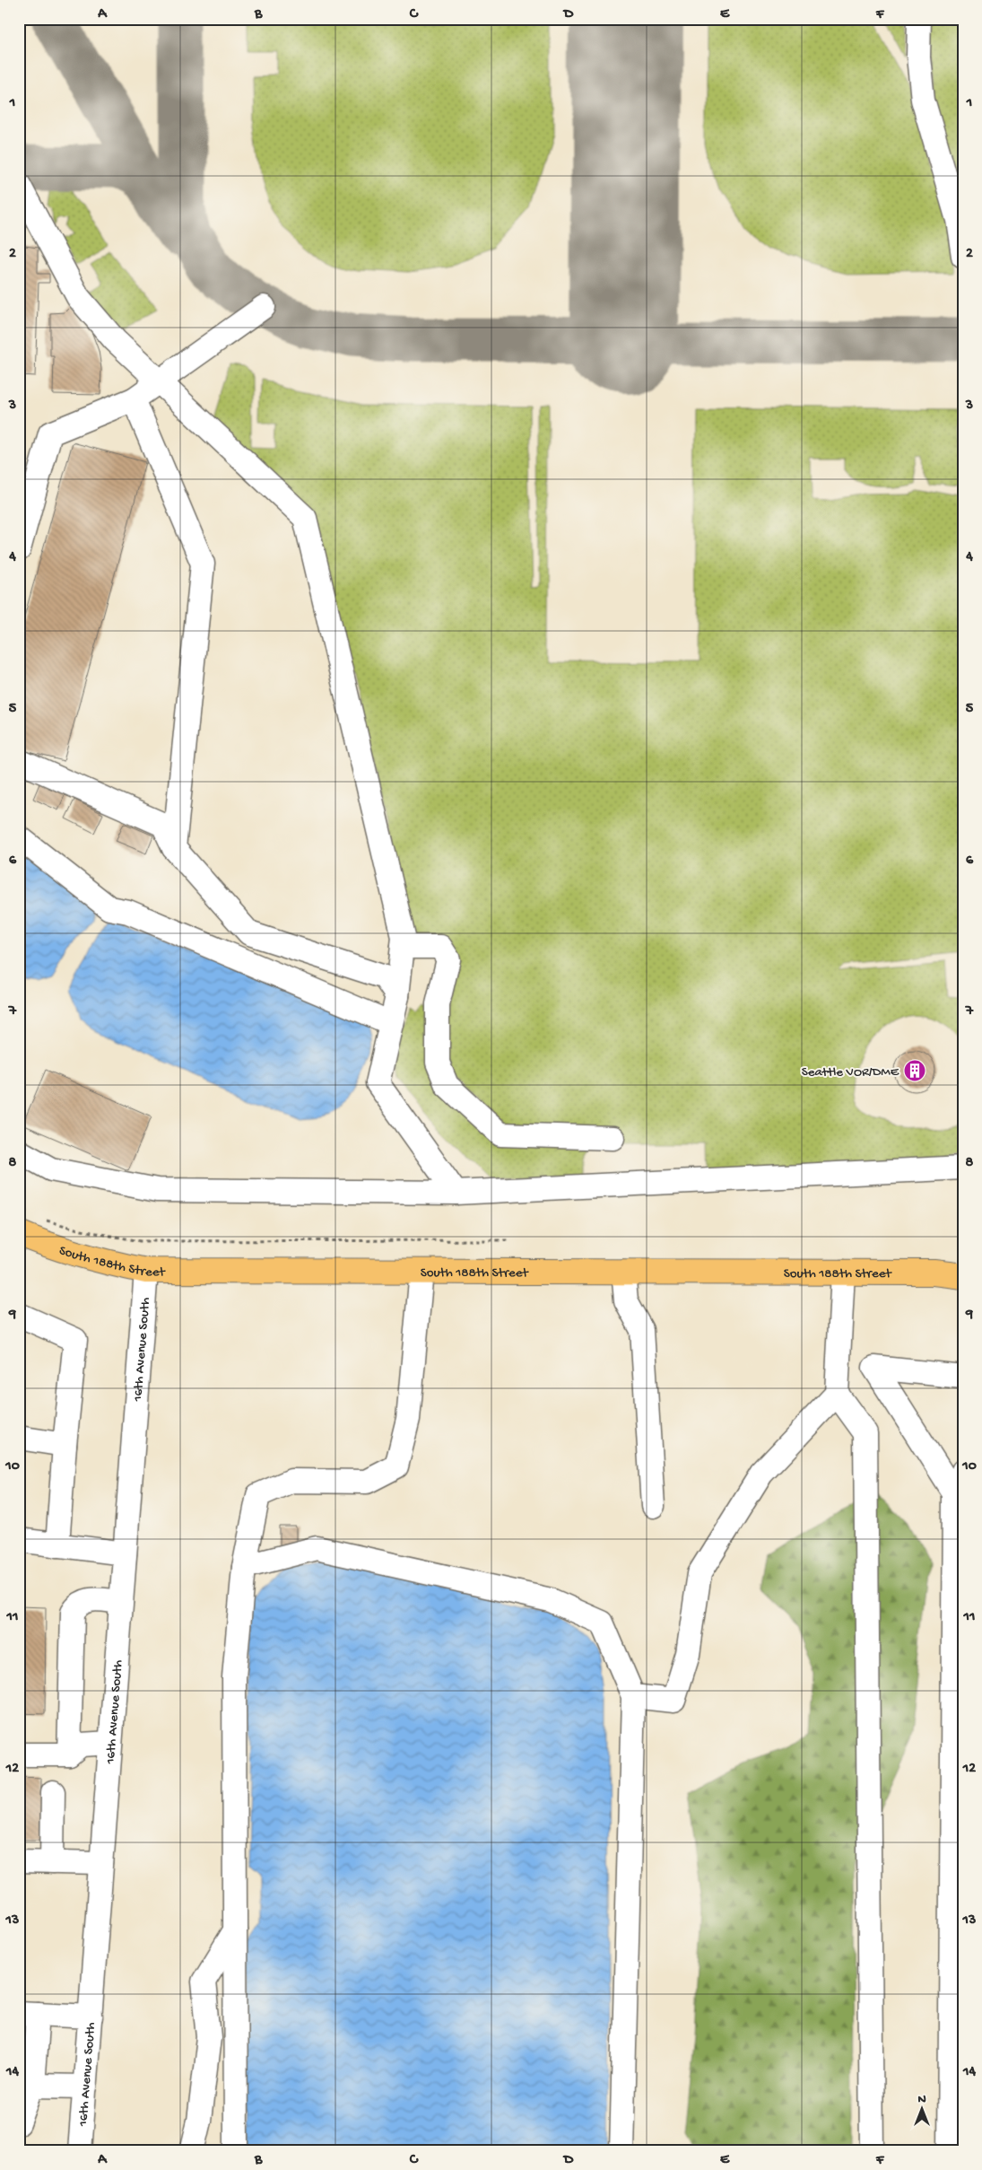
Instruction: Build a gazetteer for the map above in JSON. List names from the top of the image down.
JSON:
{
  "streets": {
    "main road": ["South 188th Street"],
    "street": ["16th Avenue South"]
  },
  "crossings": [
    ["South 188th Street", "16th Avenue South"]
  ],
  "places": {
    "building": ["Seattle VOR/DME"]
  },
  "north": "top",
  "grid": {
    "columns": [
      "A",
      "B",
      "C",
      "D",
      "E",
      "F"
    ],
    "rows": [
      "1",
      "2",
      "3",
      "4",
      "5",
      "6",
      "7",
      "8",
      "9",
      "10",
      "11",
      "12",
      "13",
      "14"
    ]
  }
}
